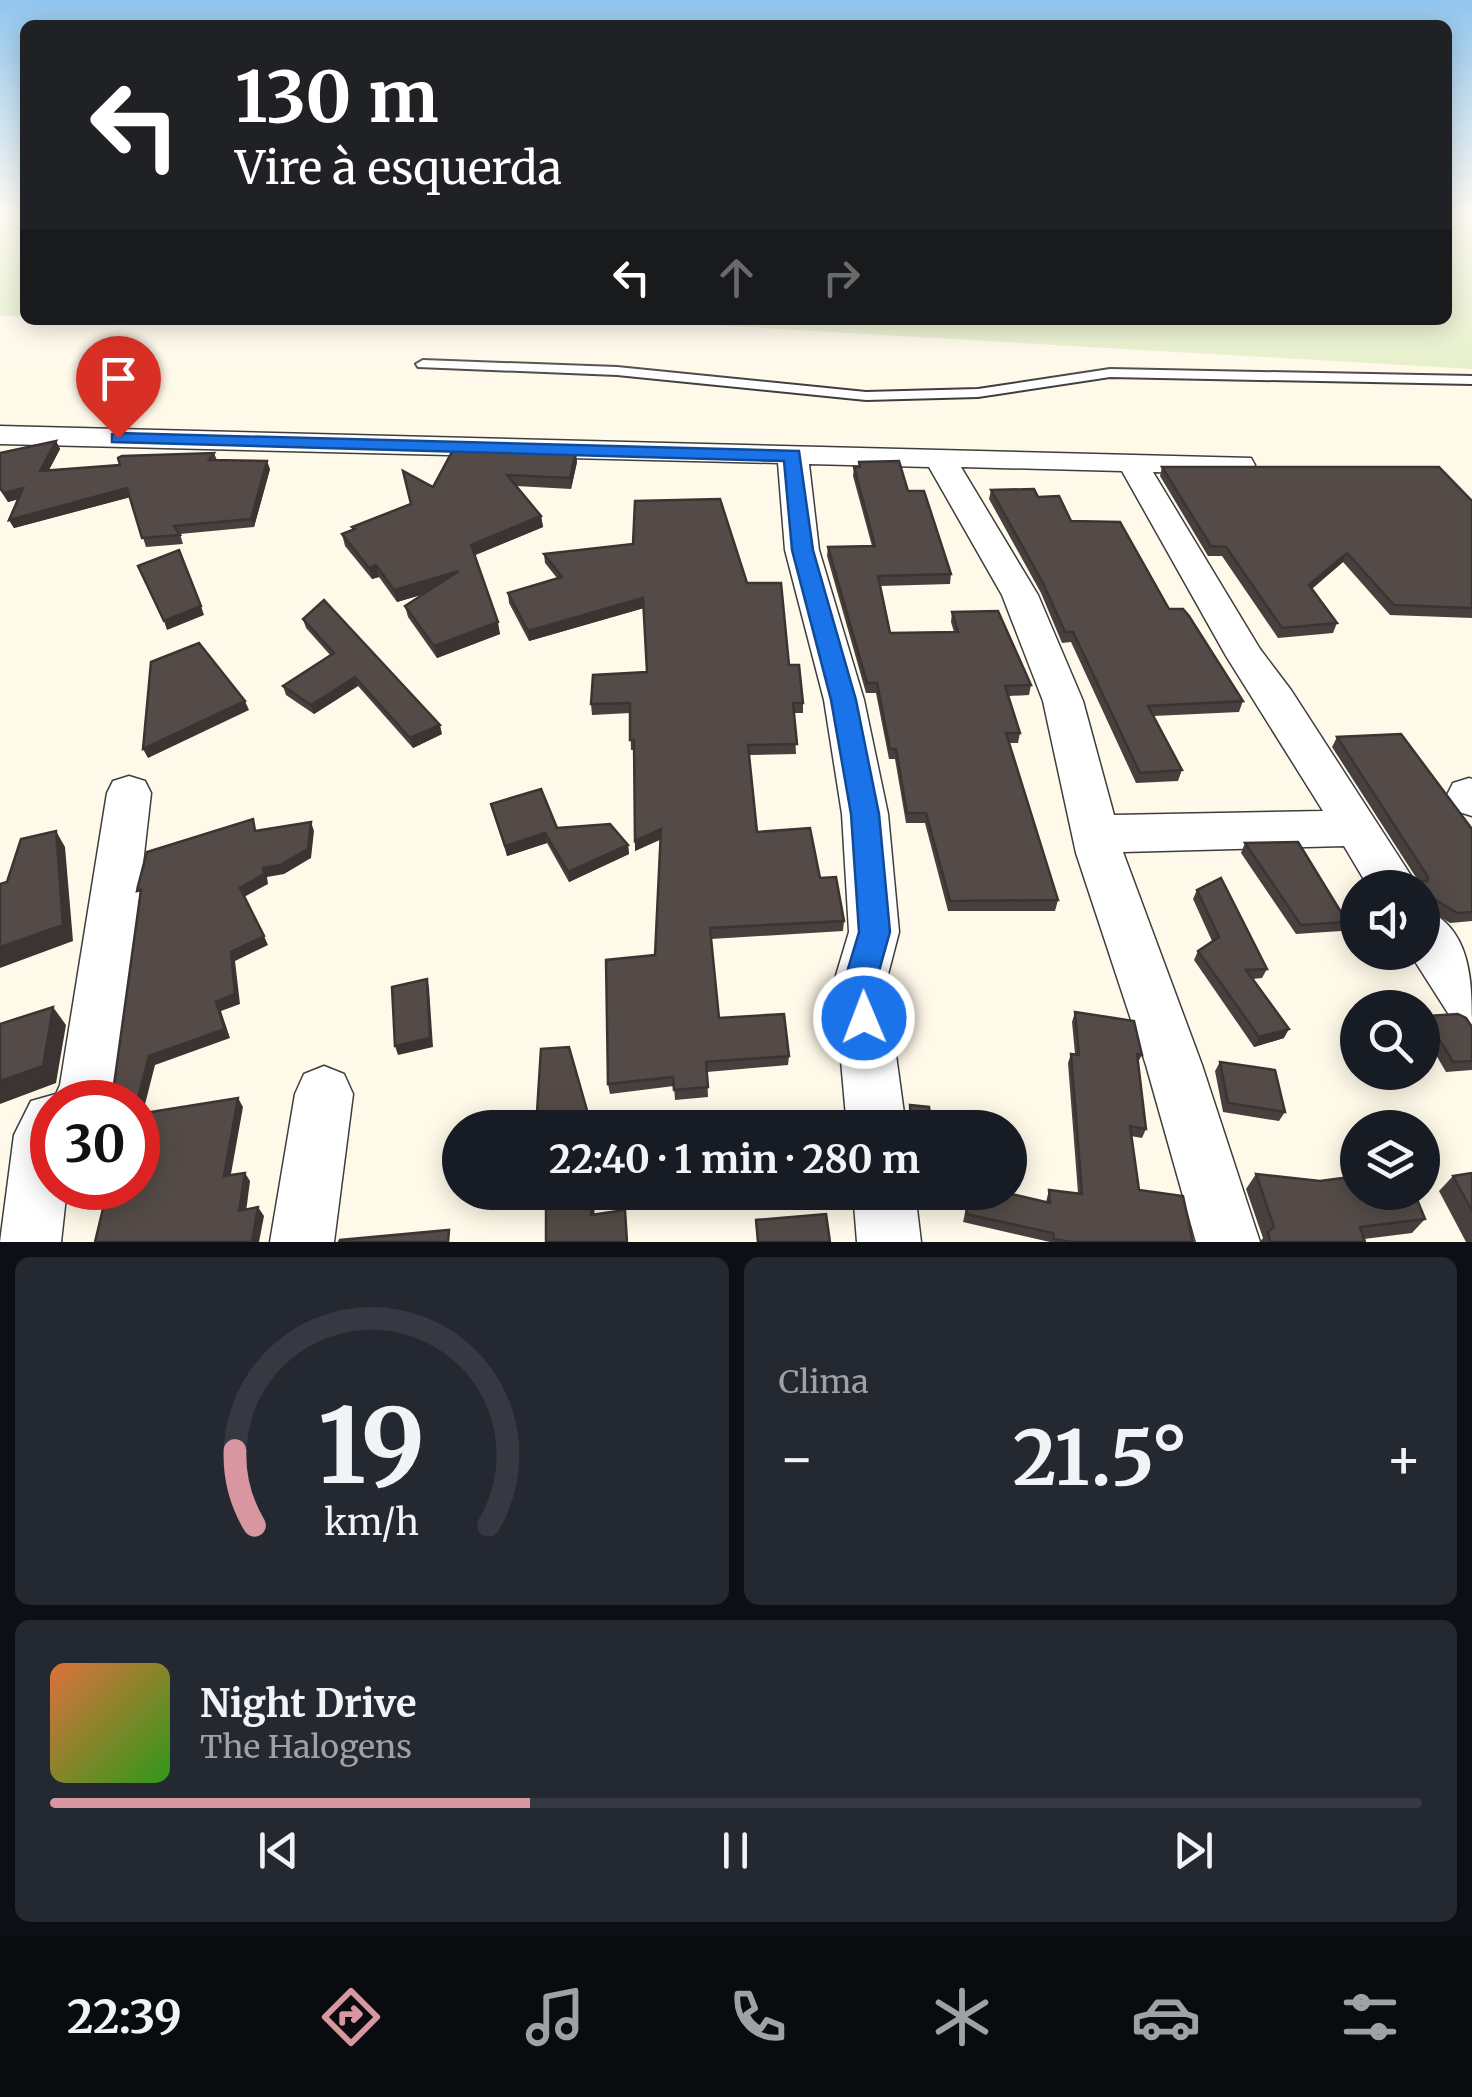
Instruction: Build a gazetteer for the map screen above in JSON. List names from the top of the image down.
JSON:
{
  "page": {
    "turn": ["130 m", "Vire à esquerda"],
    "limit": "30",
    "trip": "22:40 · 1 min · 280 m",
    "tile": "Clima",
    "heat": ["−", "21.5°", "+"],
    "song": ["Night Drive", "The Halogens"],
    "tabs": "22:39",
    "gauge": ["19", "km/h"]
  }
}
